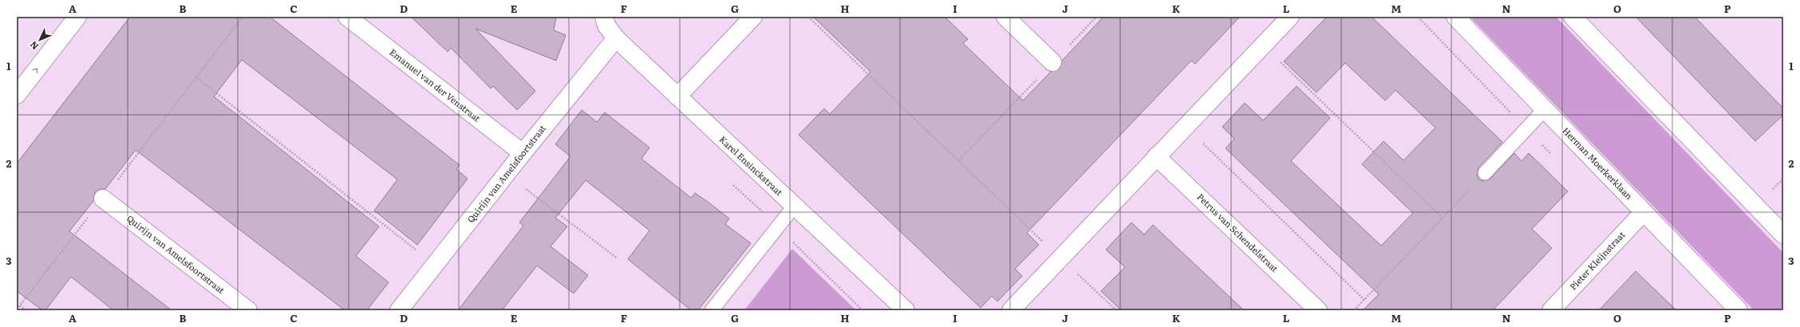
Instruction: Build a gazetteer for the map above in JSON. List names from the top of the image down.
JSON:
{
  "streets": {
    "street": [
      "Emanuel van der Venstraat",
      "Herman Moerkerklaan",
      "Karel Ensinckstraat",
      "Quirijn van Amelsfoortstraat",
      "Petrus van Schendelstraat",
      "Pieter Kleijnstraat"
    ]
  },
  "crossings": [
    ["Emanuel van der Venstraat", "Quirijn van Amelsfoortstraat"],
    ["Herman Moerkerklaan", "Pieter Kleijnstraat"],
    ["Karel Ensinckstraat", "Quirijn van Amelsfoortstraat"]
  ],
  "north": "bottom left",
  "grid": {
    "columns": [
      "A",
      "B",
      "C",
      "D",
      "E",
      "F",
      "G",
      "H",
      "I",
      "J",
      "K",
      "L",
      "M",
      "N",
      "O",
      "P"
    ],
    "rows": ["1", "2", "3"]
  }
}
